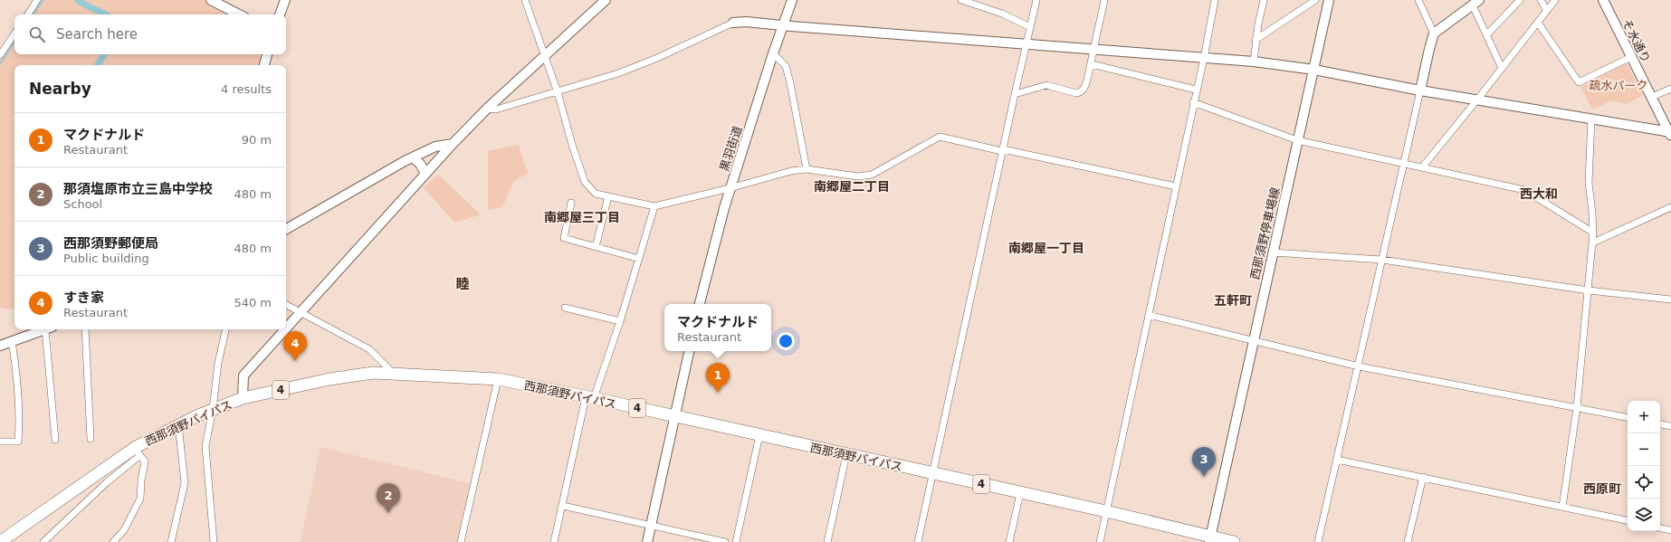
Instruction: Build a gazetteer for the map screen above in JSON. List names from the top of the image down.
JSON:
{
  "streets": {
    "highway": ["4", "西那須野バイパス"],
    "street": ["そ水通り", "黒羽街道", "西那須野停車場線"]
  },
  "crossings": [
    ["西那須野停車場線", "西那須野バイパス"]
  ],
  "districts": [
    "南郷屋二丁目",
    "西大和",
    "南郷屋三丁目",
    "南郷屋一丁目",
    "睦",
    "五軒町",
    "西原町"
  ],
  "parks": ["疏水パーク"],
  "page": {
    "search": "Search here",
    "heading": ["Nearby", "4 results"],
    "list": [
      {
        "mark": "1",
        "name": "マクドナルド",
        "note": "Restaurant",
        "value": "90 m"
      },
      {
        "mark": "2",
        "name": "那須塩原市立三島中学校",
        "note": "School",
        "value": "480 m"
      },
      {
        "mark": "3",
        "name": "西那須野郵便局",
        "note": "Public building",
        "value": "480 m"
      },
      {
        "mark": "4",
        "name": "すき家",
        "note": "Restaurant",
        "value": "540 m"
      }
    ],
    "popup": ["マクドナルド", "Restaurant"],
    "pins": [
      "4",
      "1",
      "3",
      "2"
    ],
    "map_buttons": ["+", "−"]
  }
}
